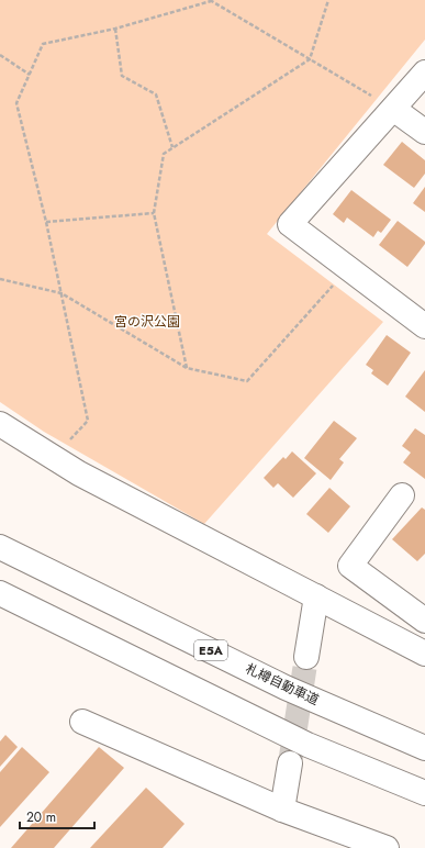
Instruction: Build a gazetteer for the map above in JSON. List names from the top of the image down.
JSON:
{
  "streets": {
    "main road": ["E5A", "札樽自動車道"]
  },
  "parks": ["宮の沢公園"],
  "scale_bar": "20 m"
}
